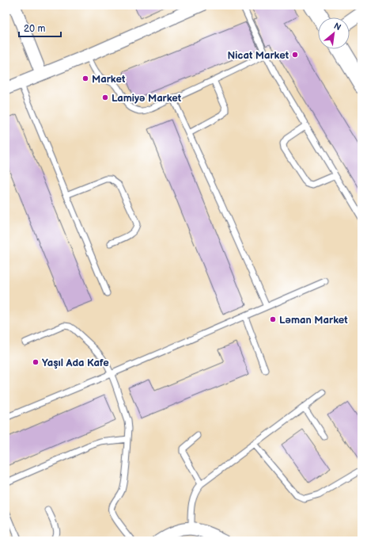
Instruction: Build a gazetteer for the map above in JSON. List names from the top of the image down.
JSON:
{
  "places": [
    "Nicat Market",
    "Market",
    "Lamiyə Market",
    "Ləman Market",
    "Yaşıl Ada Kafe"
  ],
  "scale_bar": "20 m",
  "north": "top right"
}
